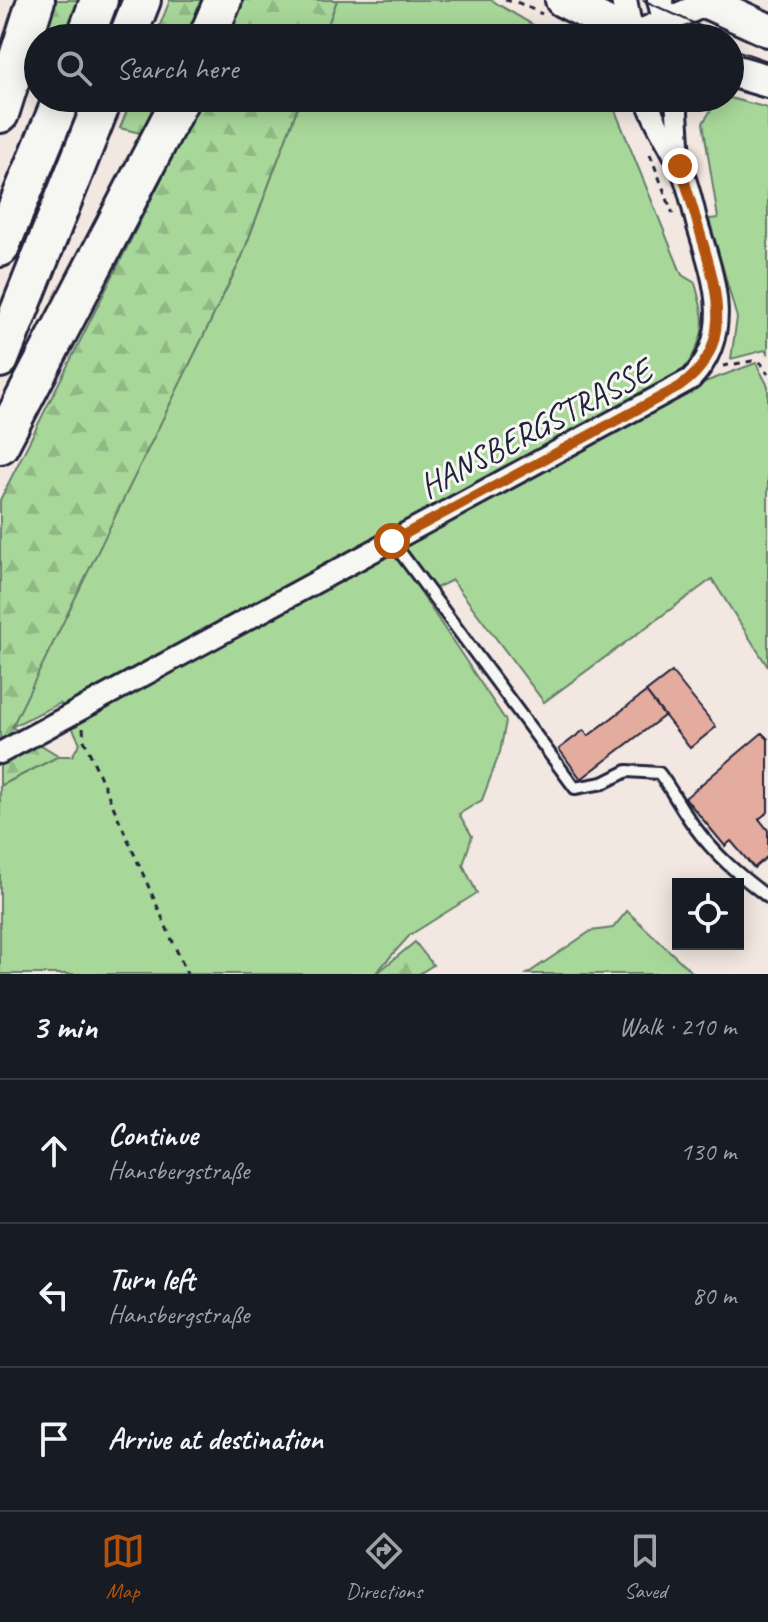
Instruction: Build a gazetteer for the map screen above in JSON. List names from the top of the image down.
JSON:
{
  "streets": {
    "street": ["HANSBERGSTRASSE"]
  },
  "page": {
    "search": "Search here",
    "heading": ["3 min", "Walk · 210 m"],
    "list": [
      ["Continue", "Hansbergstraße", "130 m"],
      ["Turn left", "Hansbergstraße", "80 m"],
      "Arrive at destination"
    ],
    "nav": ["Map", "Directions", "Saved"]
  }
}
